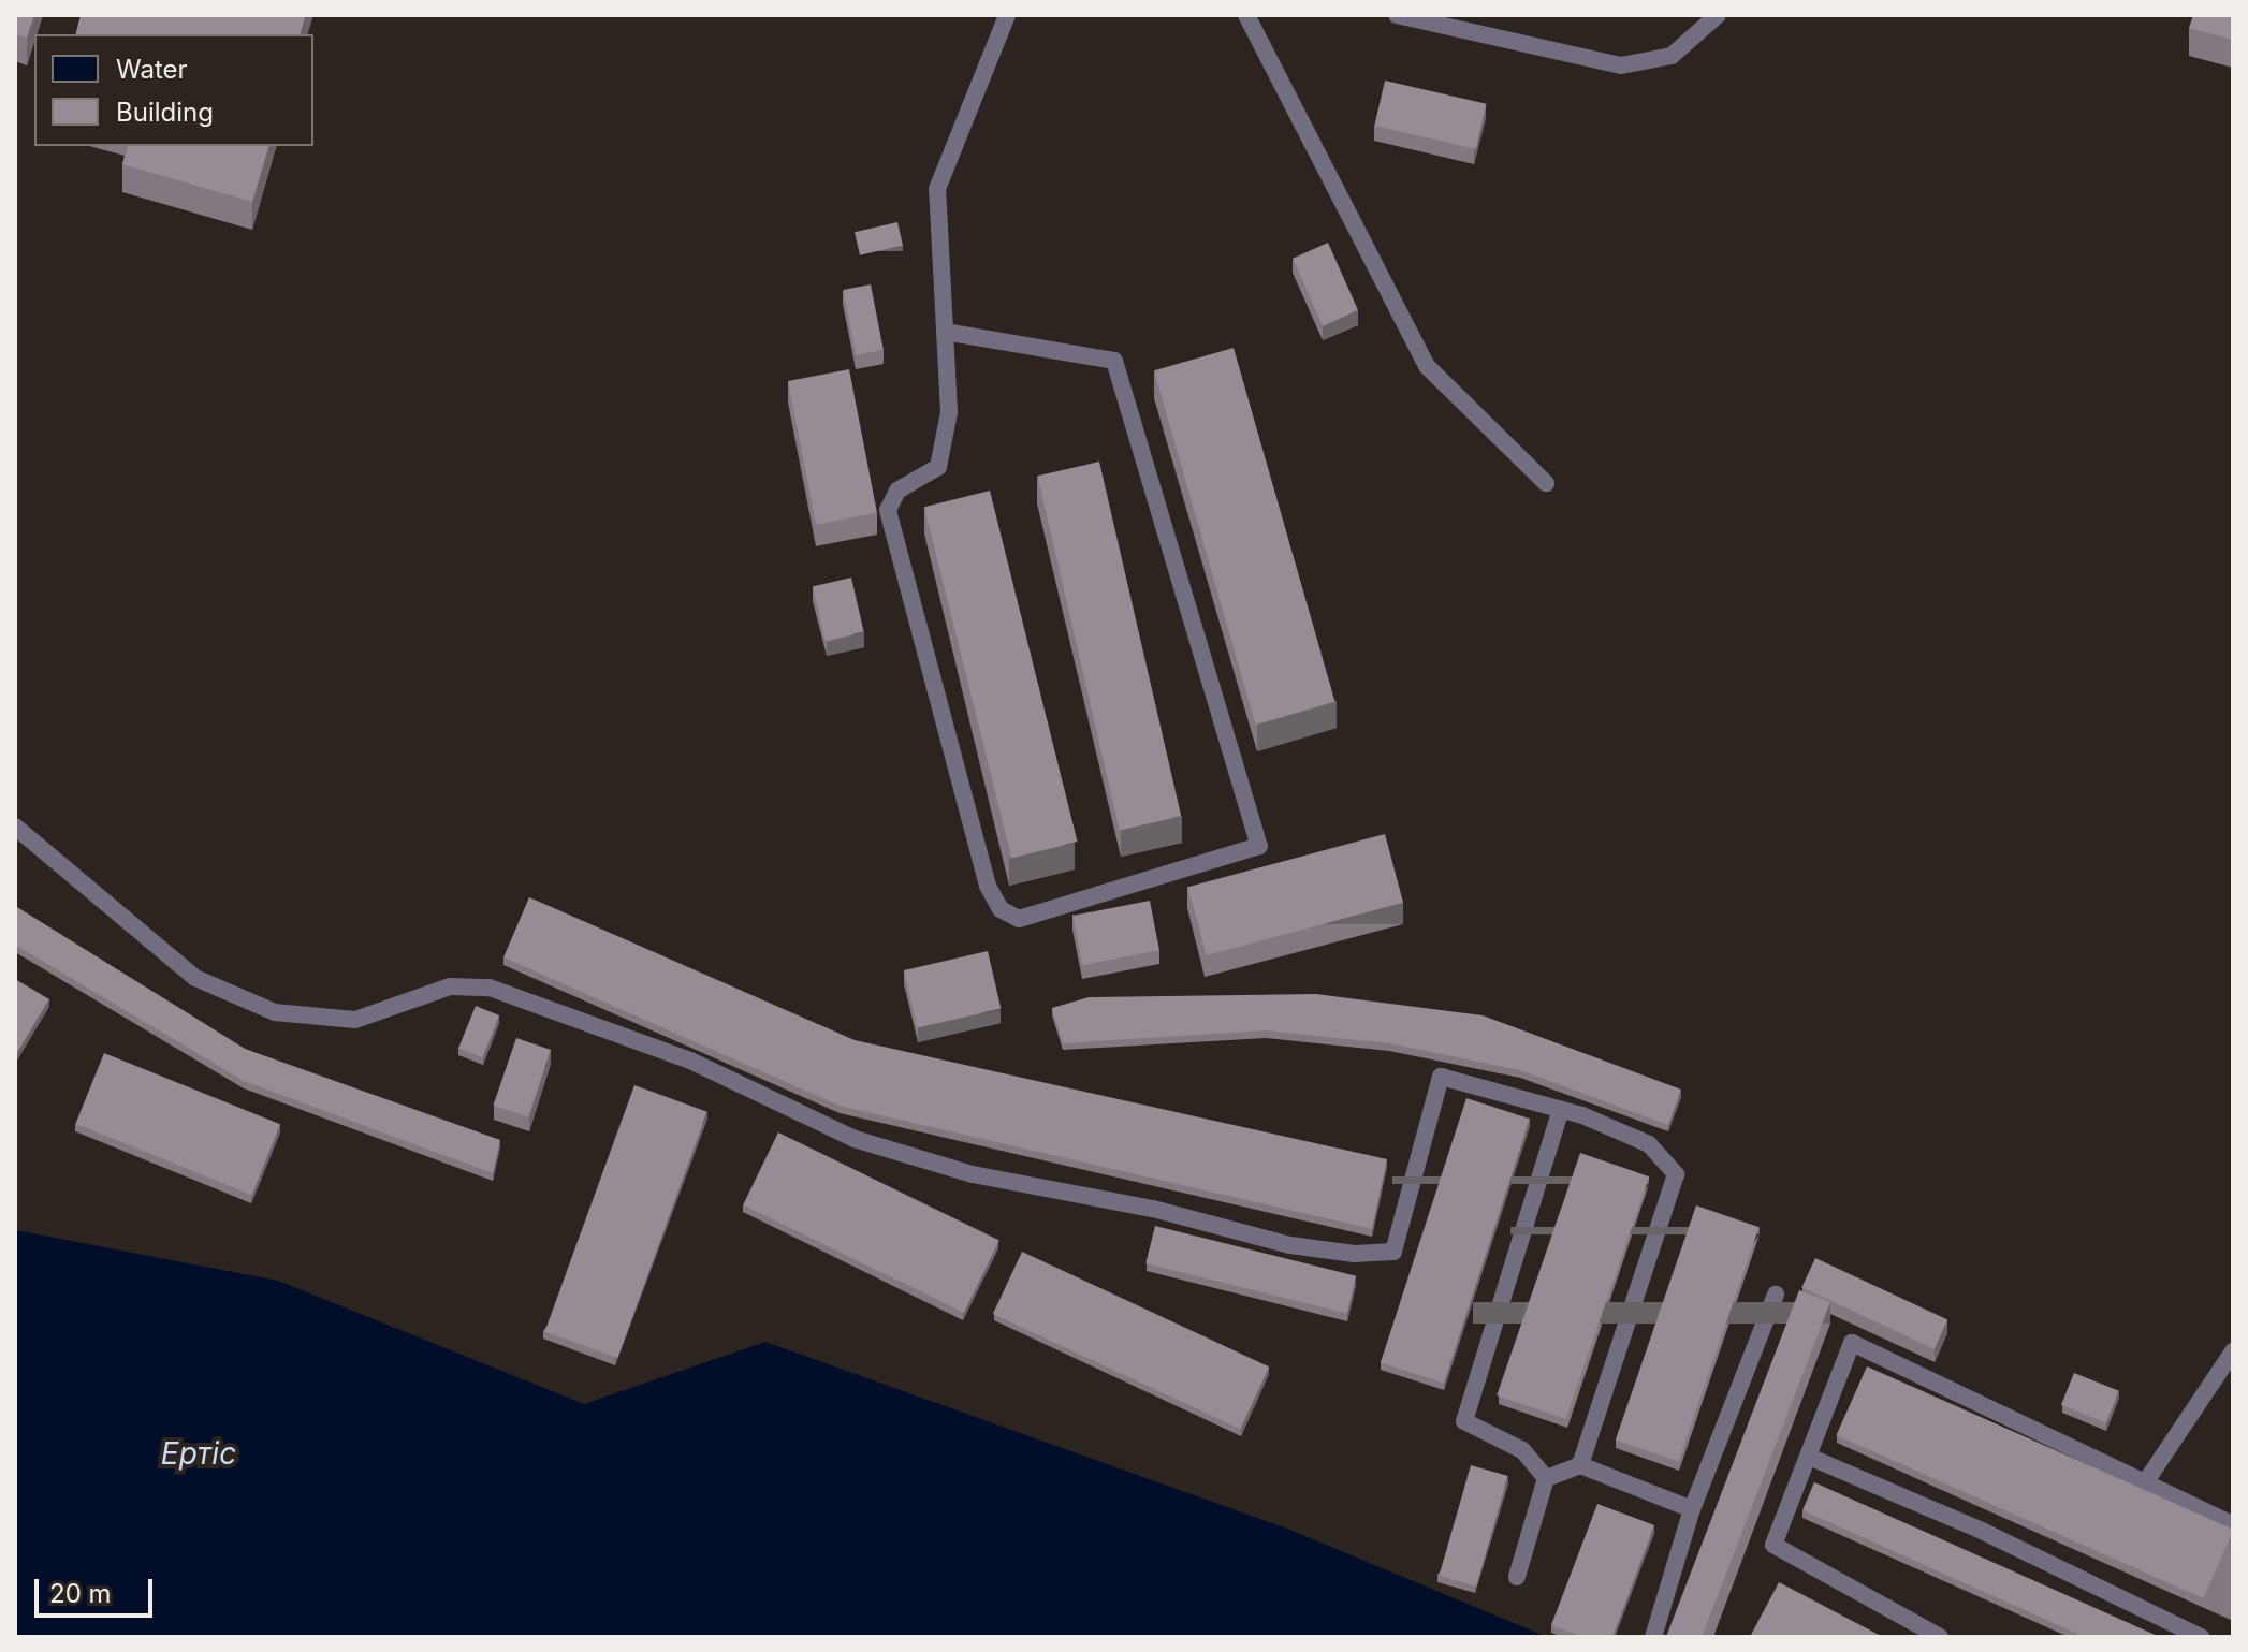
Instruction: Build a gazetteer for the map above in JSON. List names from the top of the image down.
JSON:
{
  "water": ["Ертіс"],
  "legend": ["Water", "Building"],
  "scale_bar": "20 m"
}
